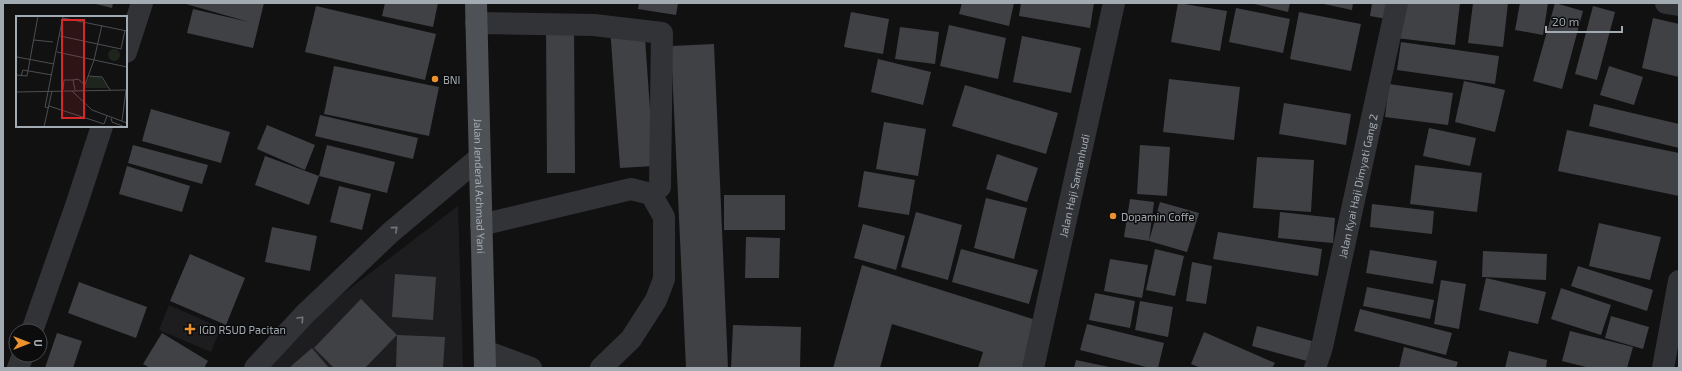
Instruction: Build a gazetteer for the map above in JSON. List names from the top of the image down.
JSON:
{
  "streets": {
    "main road": ["Jalan Jenderal Achmad Yani"],
    "street": ["Jalan Haji Samanhudi", "Jalan Kyai Haji Dimyati Gang 2"]
  },
  "places": {
    "other": ["BNI", "Dopamin Coffe"],
    "health": ["IGD RSUD Pacitan"]
  },
  "scale_bar": "20 m",
  "north": "right"
}
